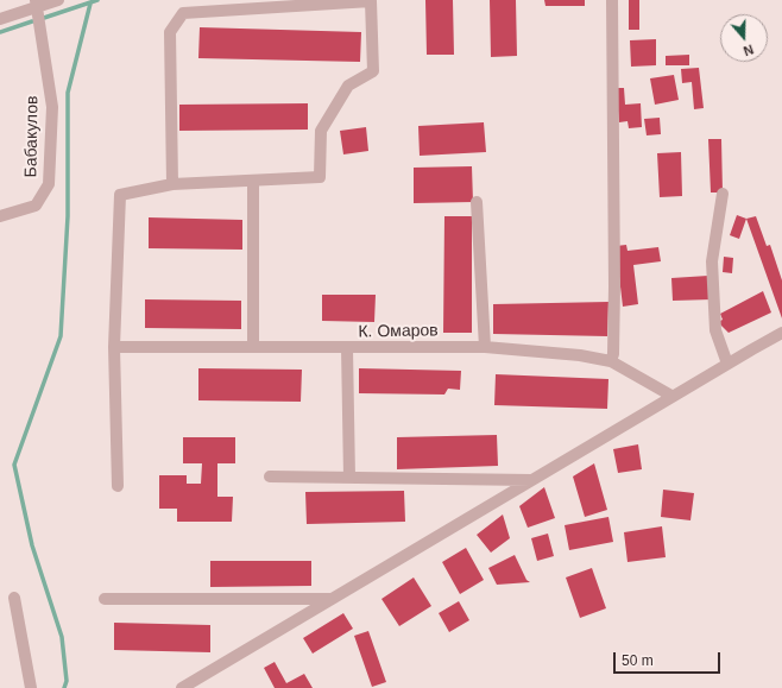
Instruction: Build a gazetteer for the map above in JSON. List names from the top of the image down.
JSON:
{
  "streets": {
    "street": ["Бабакулов", "К. Омаров"]
  },
  "scale_bar": "50 m",
  "north": "bottom"
}
